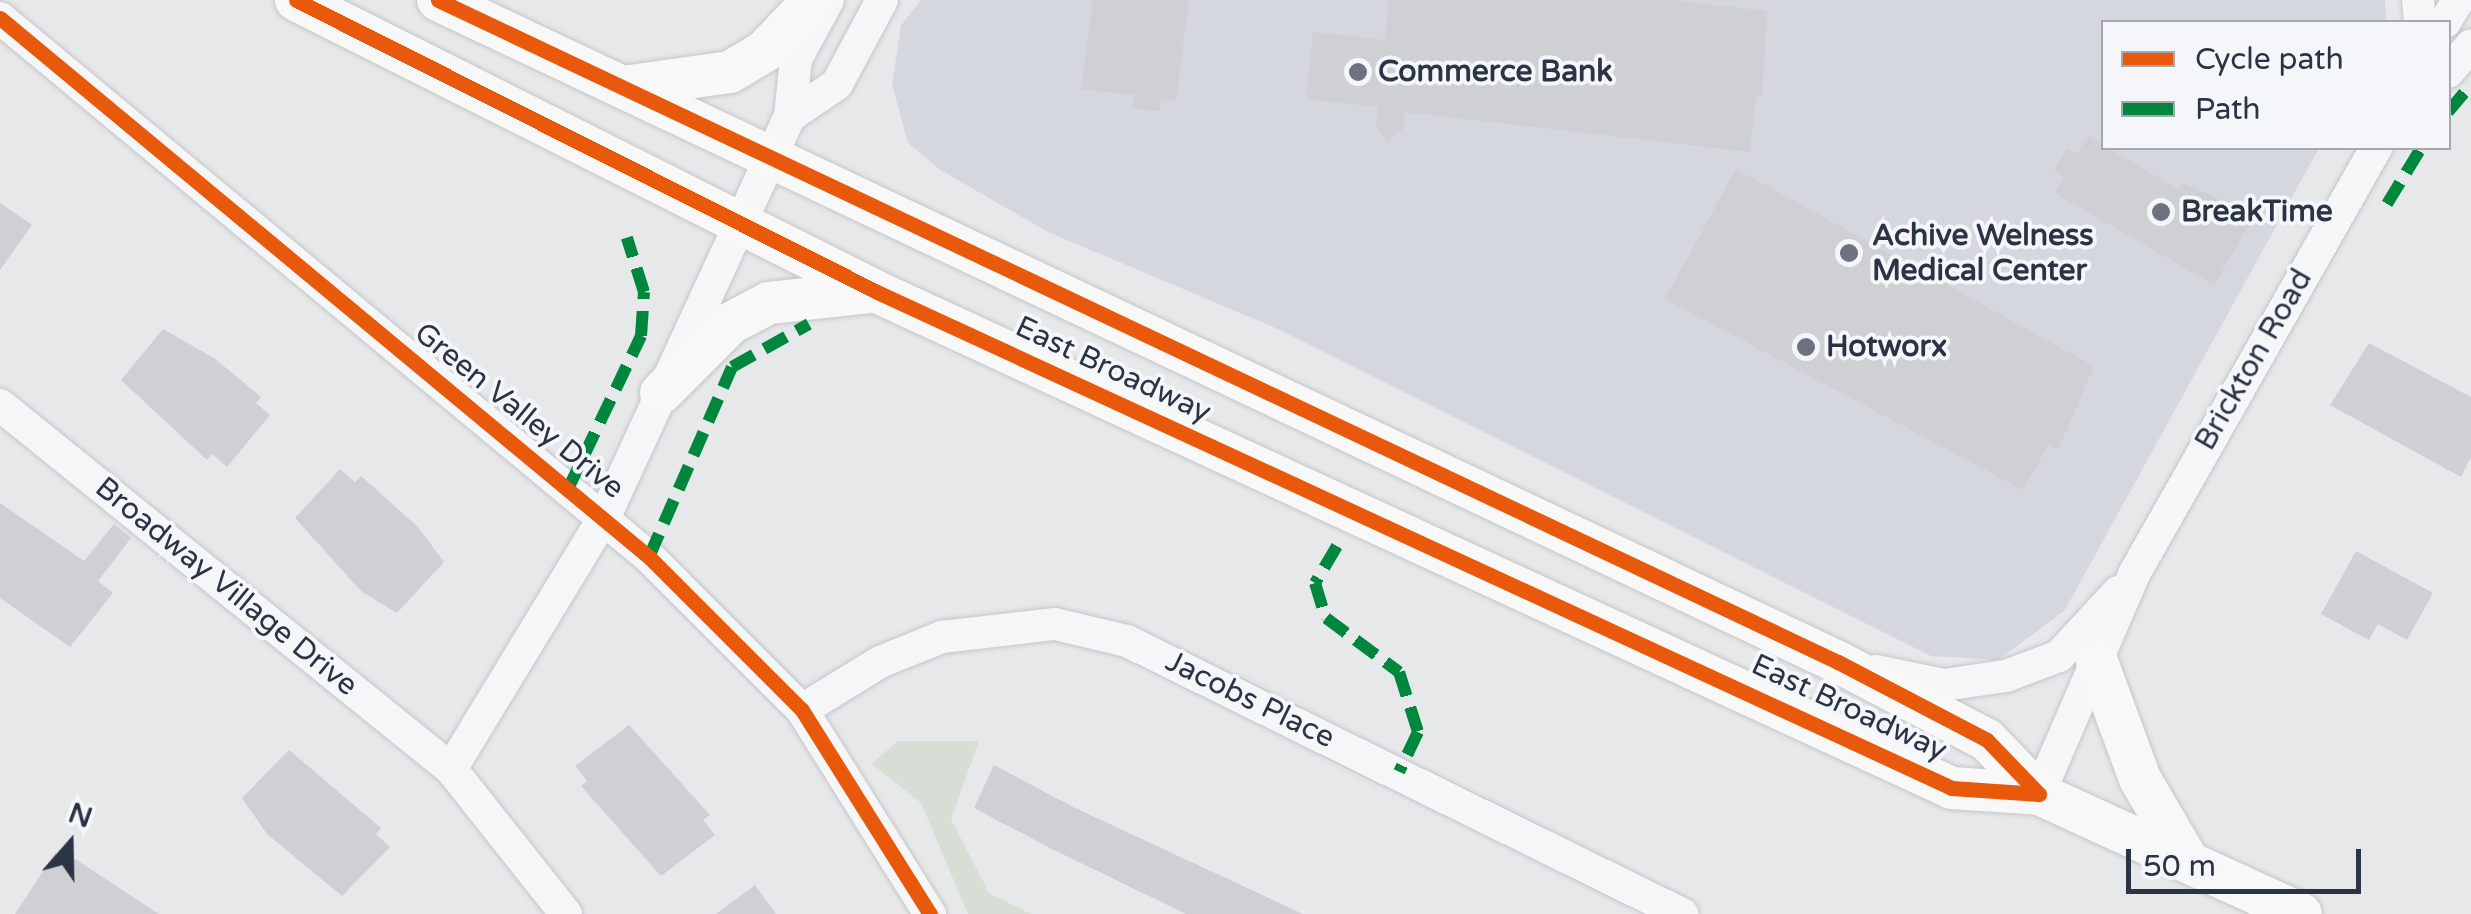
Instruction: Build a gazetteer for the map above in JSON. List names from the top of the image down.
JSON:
{
  "streets": {
    "main road": ["East Broadway"],
    "street": [
      "Brickton Road",
      "Green Valley Drive",
      "Broadway Village Drive",
      "Jacobs Place"
    ]
  },
  "crossings": [
    ["Brickton Road", "East Broadway"],
    ["Green Valley Drive", "Jacobs Place"]
  ],
  "places": [
    "Commerce Bank",
    "BreakTime",
    "Achive Welness Medical Center",
    "Hotworx"
  ],
  "legend": ["Cycle path", "Path"],
  "scale_bar": "50 m",
  "north": "top"
}
